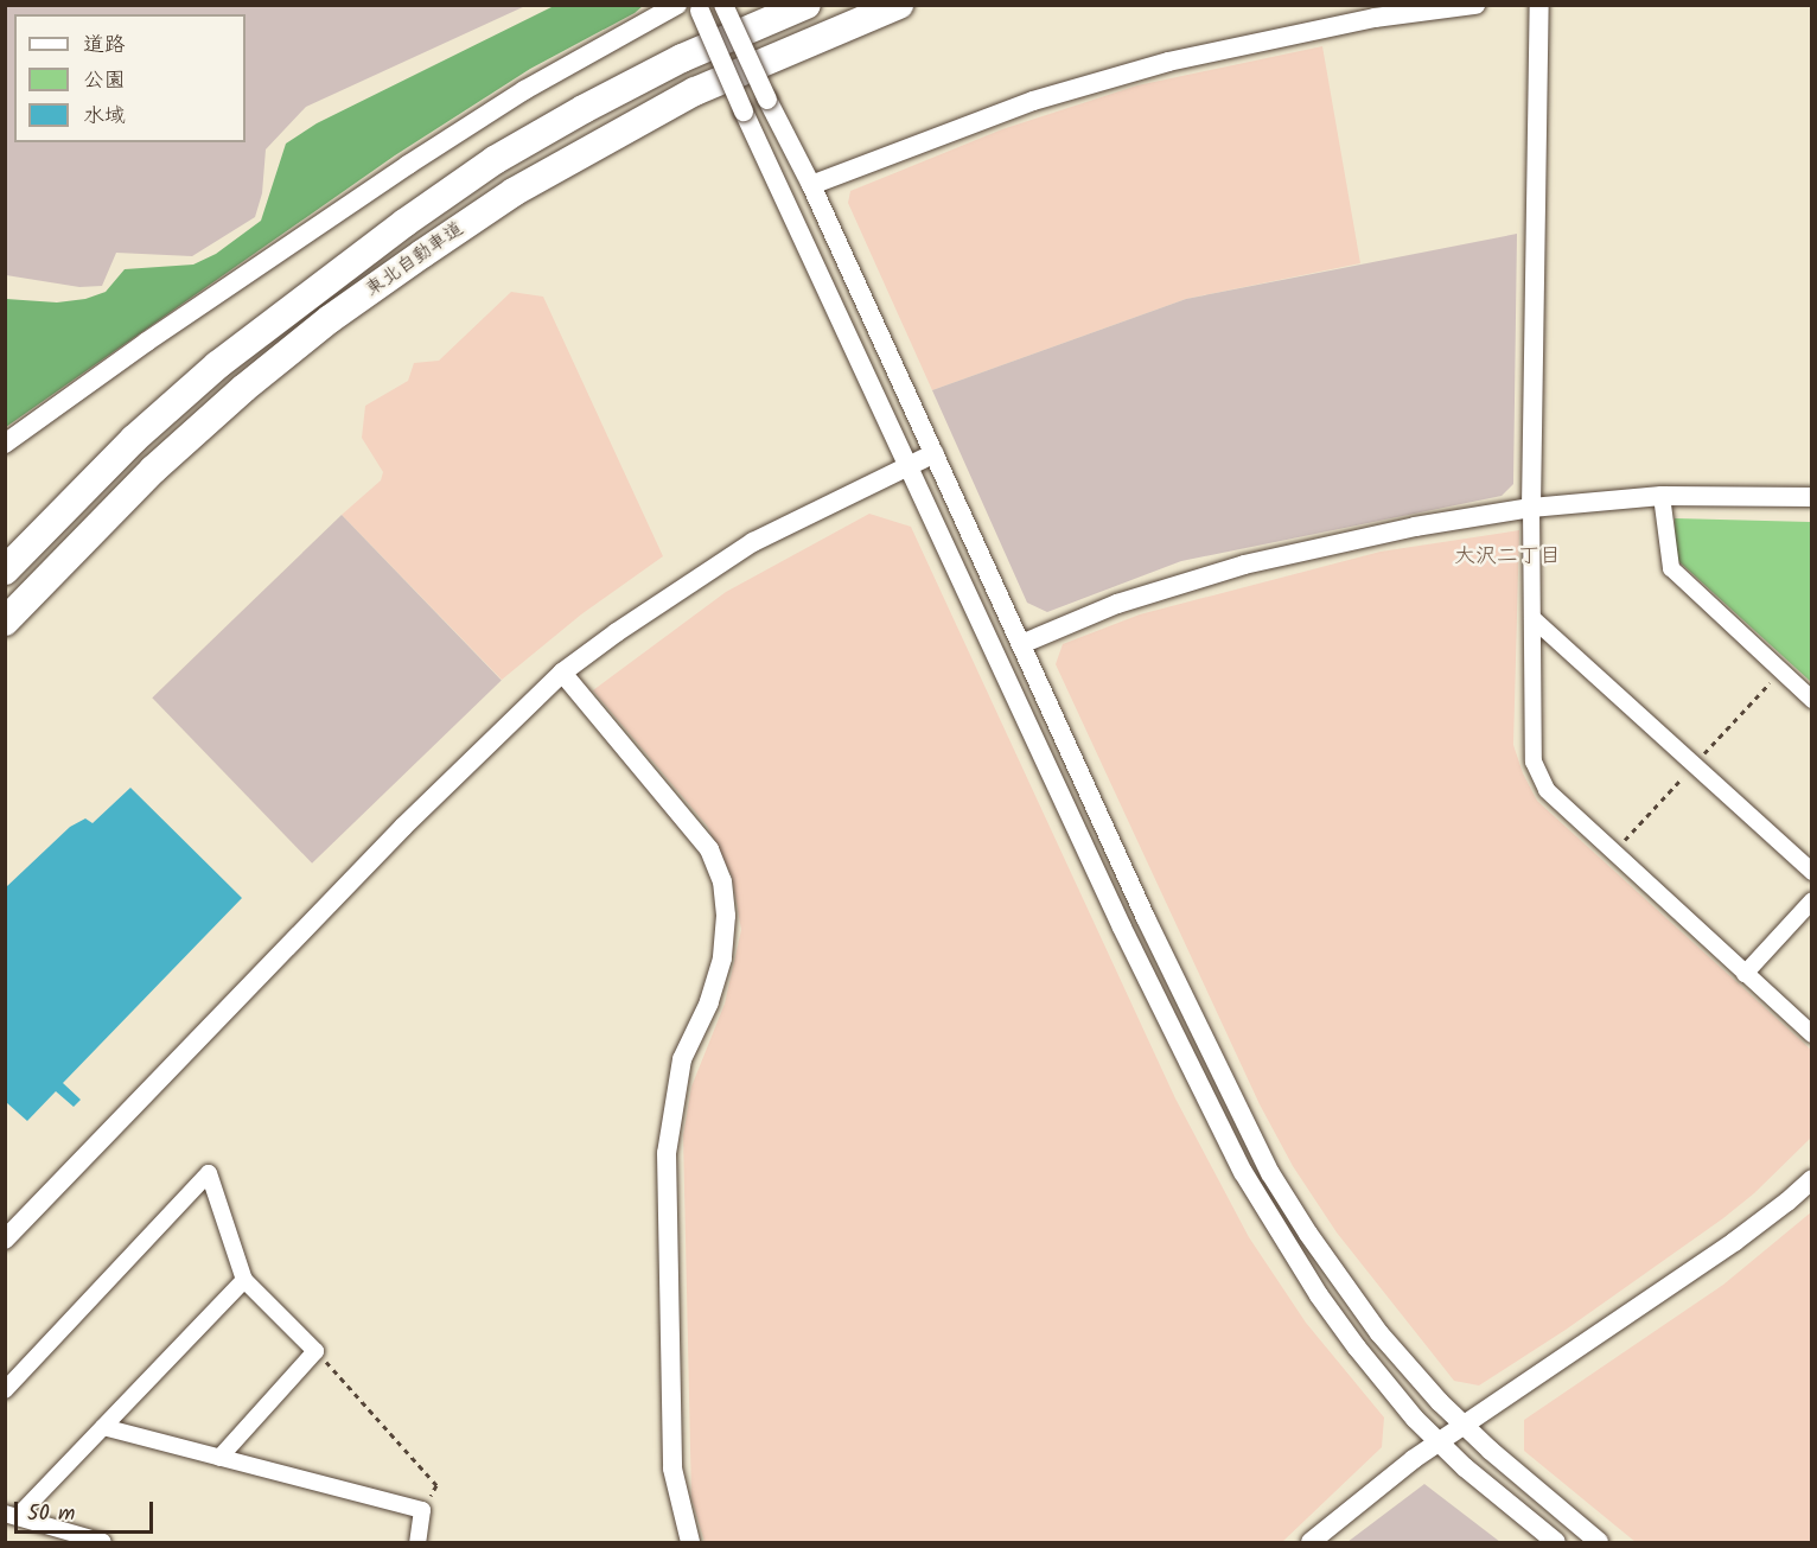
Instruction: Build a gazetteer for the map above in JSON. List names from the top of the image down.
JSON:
{
  "streets": {
    "highway": ["東北自動車道"]
  },
  "districts": ["大沢二丁目"],
  "legend": ["道路", "公園", "水域"],
  "scale_bar": "50 m"
}
